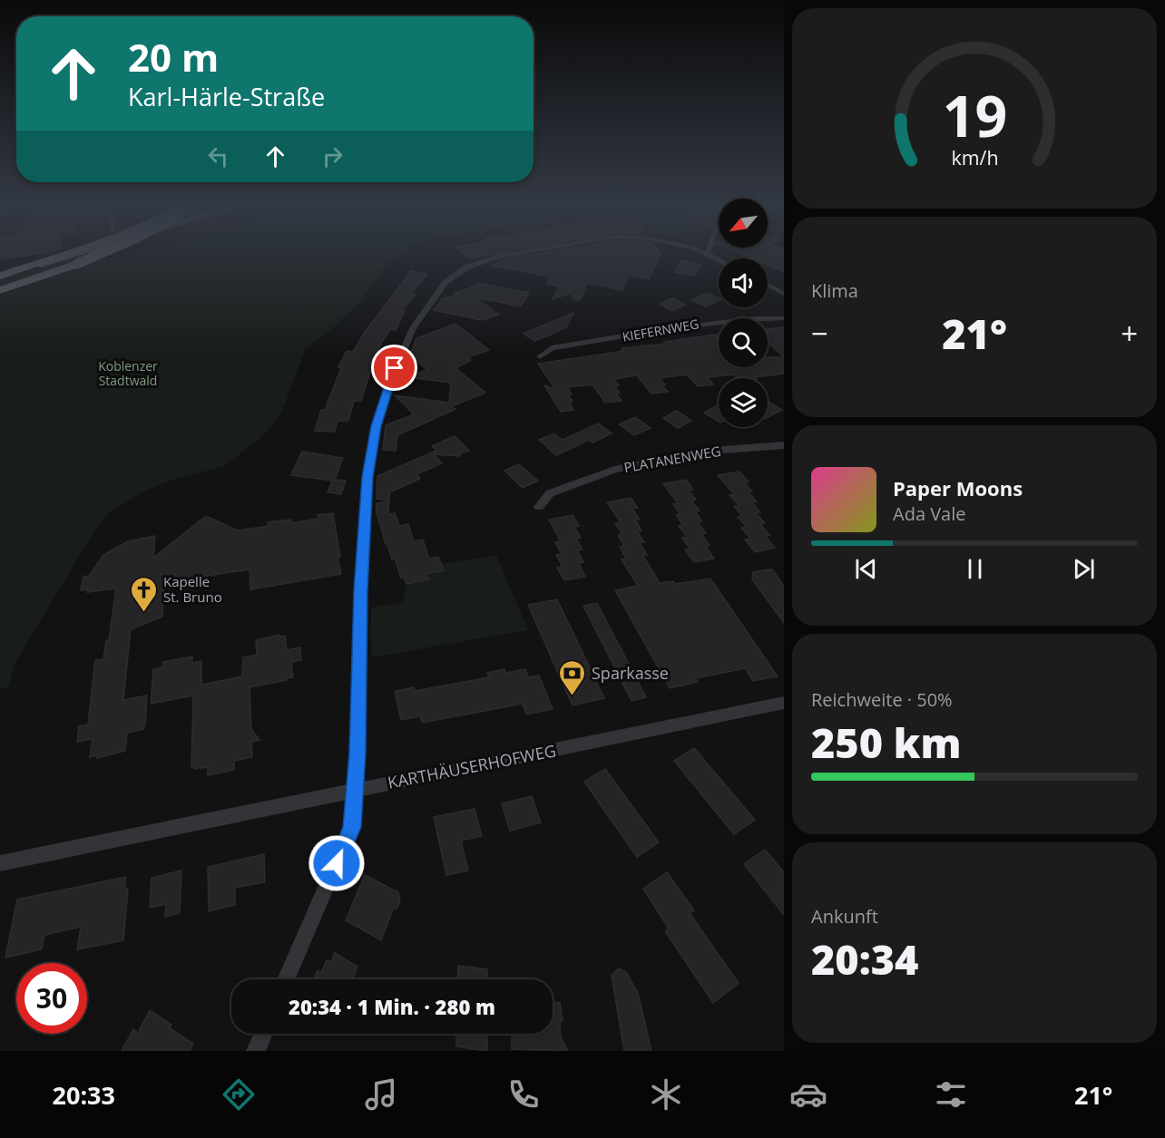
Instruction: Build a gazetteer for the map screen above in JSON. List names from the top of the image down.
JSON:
{
  "streets": {
    "street": ["KIEFERNWEG", "PLATANENWEG", "KARTHÄUSERHOFWEG"]
  },
  "parks": ["Koblenzer Stadtwald"],
  "places": {
    "church": ["Kapelle St. Bruno"],
    "bank": ["Sparkasse"]
  },
  "north": "bottom left",
  "page": {
    "turn": ["20 m", "Karl-Härle-Straße"],
    "tile": [
      "Klima",
      ["Reichweite · 50%", "250 km"],
      ["Ankunft", "20:34"]
    ],
    "heat": ["−", "21°", "+"],
    "song": ["Paper Moons", "Ada Vale"],
    "limit": "30",
    "trip": "20:34 · 1 Min. · 280 m",
    "tabs": ["20:33", "21°"],
    "gauge": ["19", "km/h"]
  }
}
